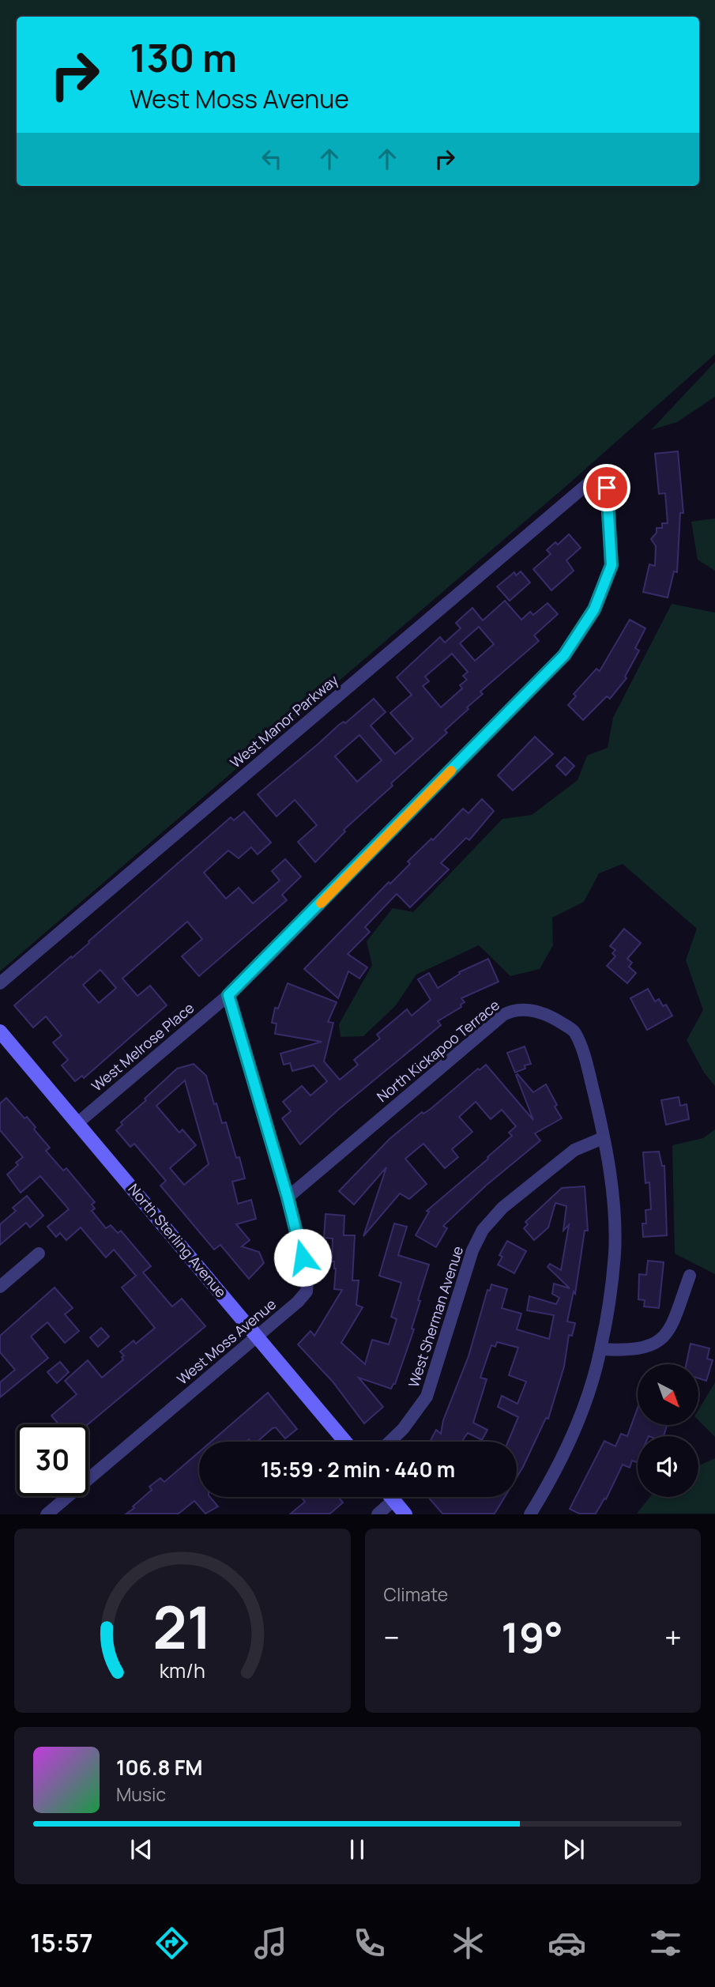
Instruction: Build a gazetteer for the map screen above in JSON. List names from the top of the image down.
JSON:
{
  "streets": {
    "street": [
      "West Manor Parkway",
      "West Melrose Place",
      "North Kickapoo Terrace",
      "North Sterling Avenue",
      "West Sherman Avenue",
      "West Moss Avenue"
    ]
  },
  "crossings": [
    ["West Manor Parkway", "West Melrose Place"],
    ["West Manor Parkway", "West Moss Avenue"],
    ["West Melrose Place", "North Sterling Avenue"],
    ["West Melrose Place", "West Moss Avenue"],
    ["North Kickapoo Terrace", "West Sherman Avenue"],
    ["North Kickapoo Terrace", "West Moss Avenue"],
    ["North Sterling Avenue", "West Moss Avenue"]
  ],
  "north": "bottom right",
  "page": {
    "turn": ["130 m", "West Moss Avenue"],
    "limit": "30",
    "trip": "15:59 · 2 min · 440 m",
    "tile": "Climate",
    "heat": ["−", "19°", "+"],
    "song": ["106.8 FM", "Music"],
    "tabs": "15:57",
    "gauge": ["21", "km/h"]
  }
}
